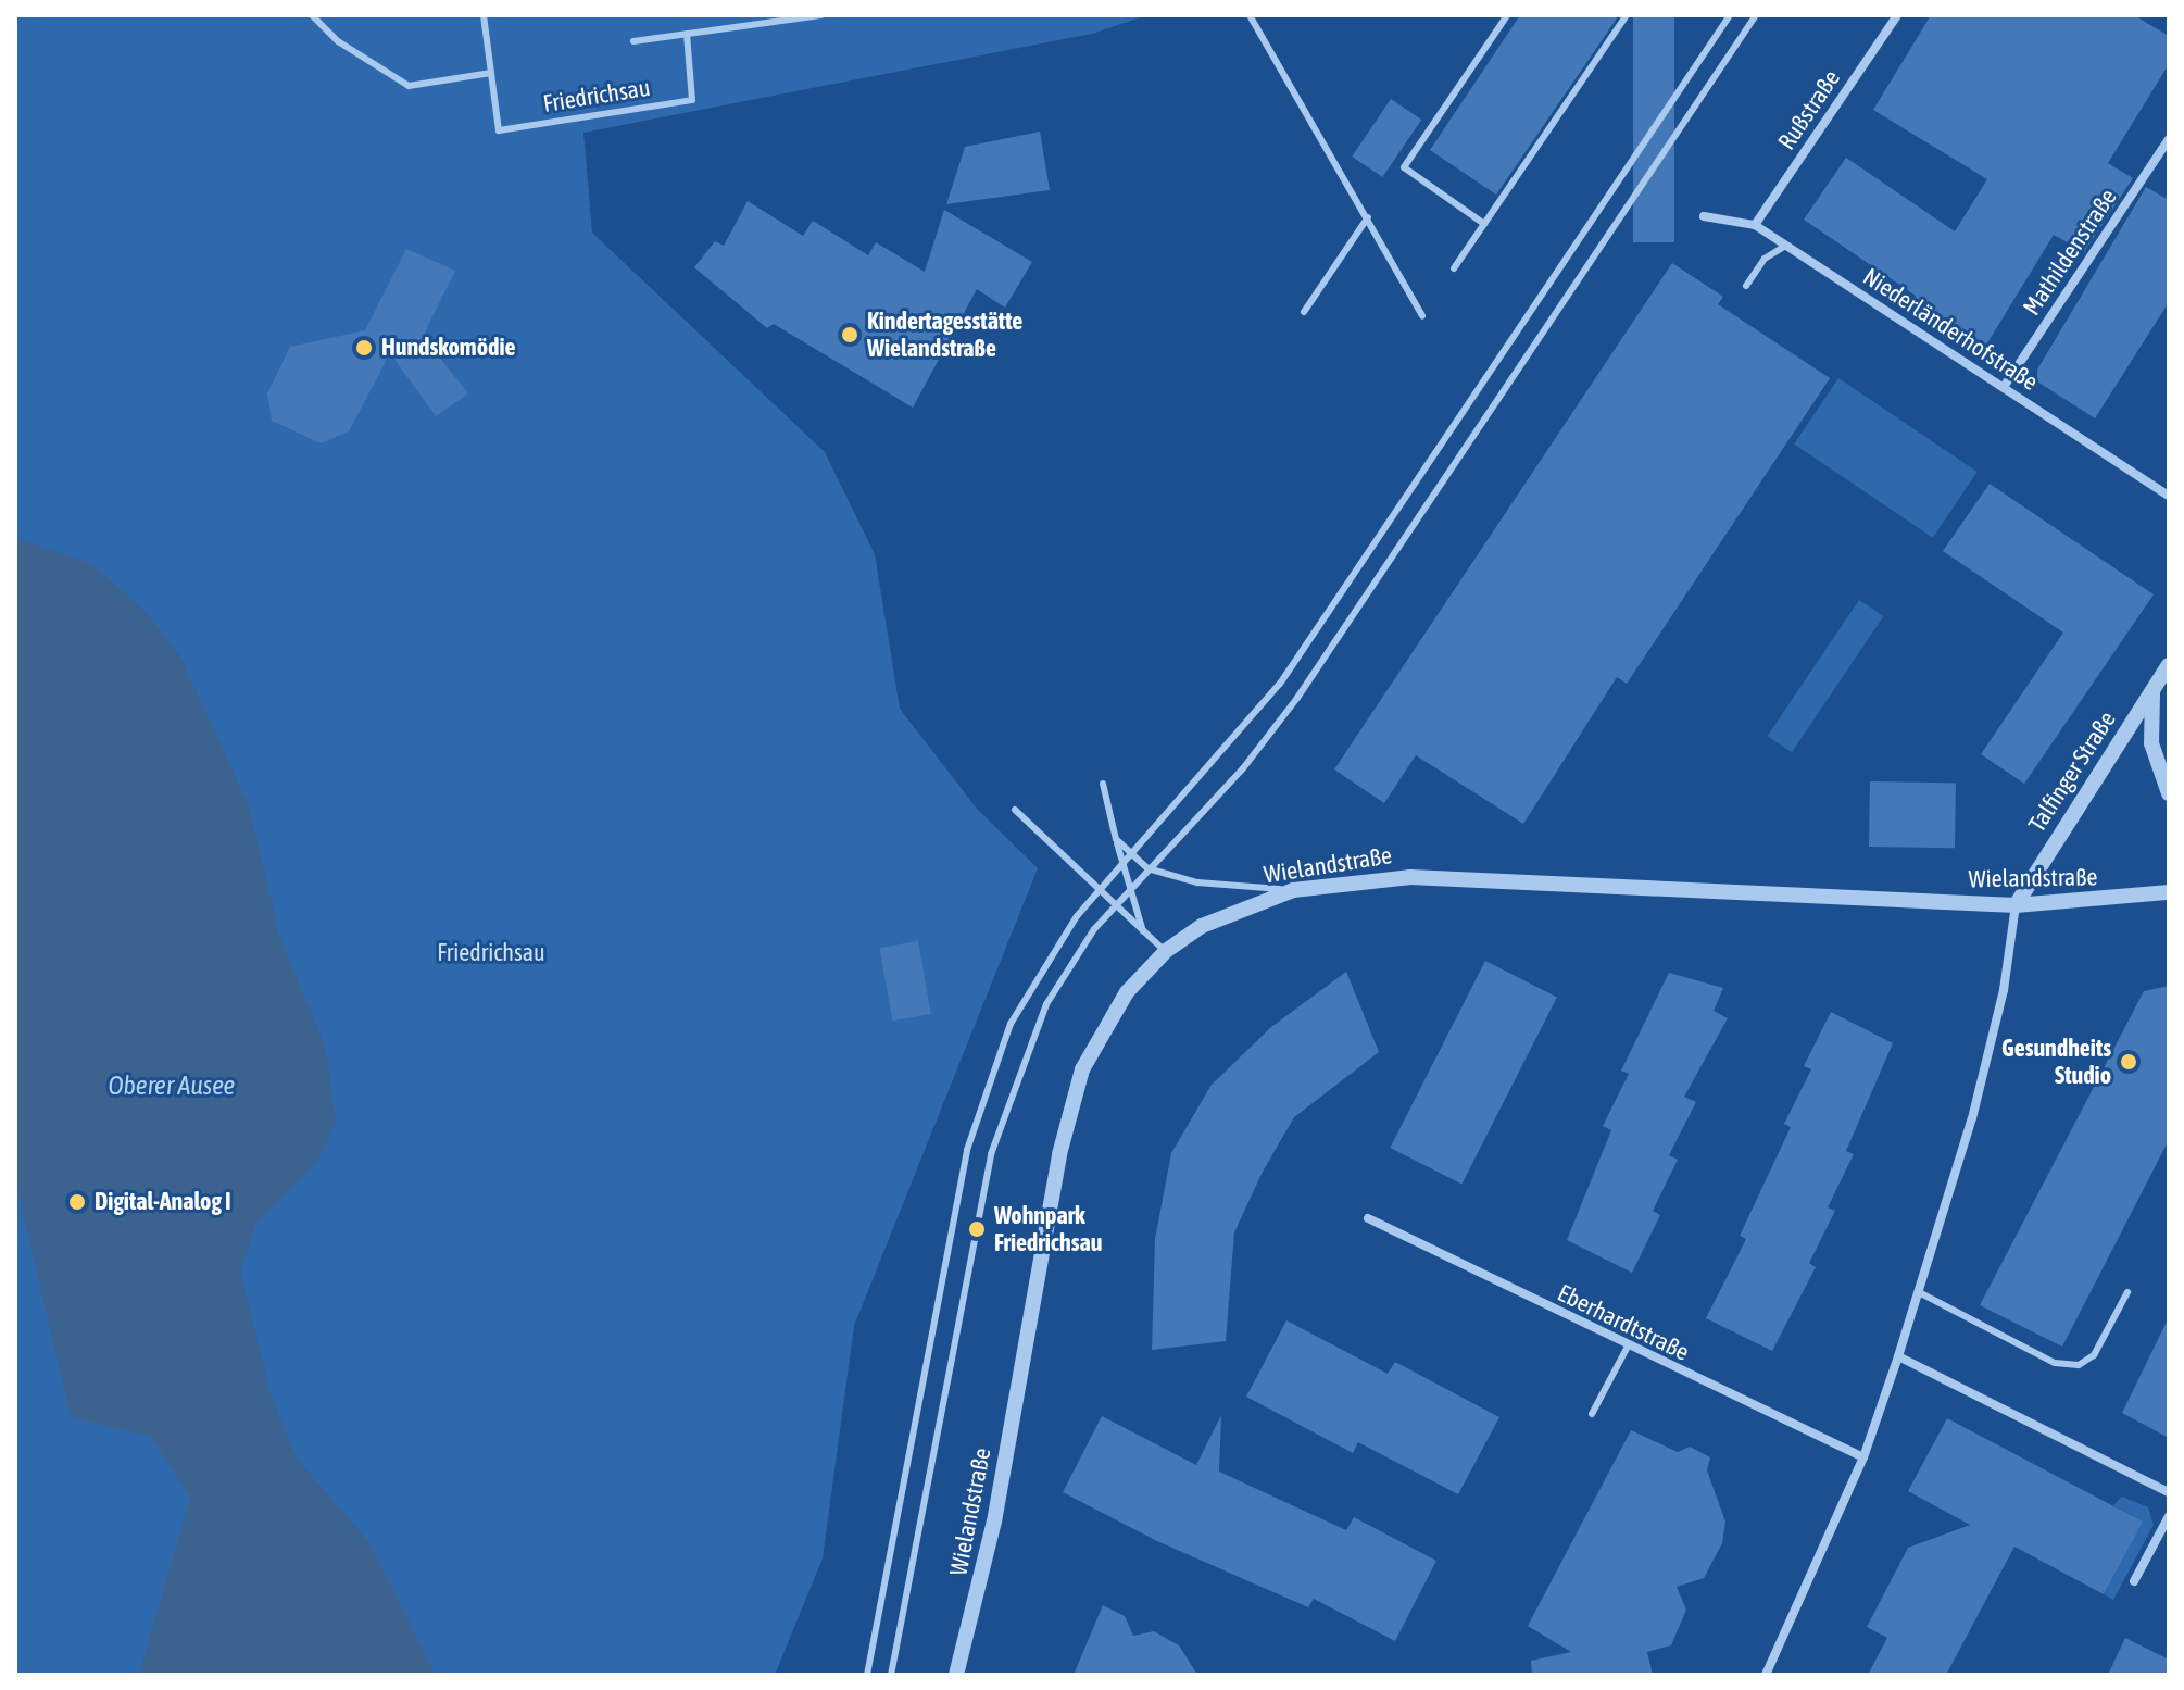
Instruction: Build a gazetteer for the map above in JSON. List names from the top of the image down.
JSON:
{
  "streets": {
    "street": [
      "Rußstraße",
      "Mathildenstraße",
      "Niederländerhofstraße",
      "Talfinger Straße",
      "Wielandstraße",
      "Eberhardtstraße"
    ],
    "lane": ["Friedrichsau"]
  },
  "crossings": [
    ["Rußstraße", "Niederländerhofstraße"],
    ["Mathildenstraße", "Niederländerhofstraße"],
    ["Talfinger Straße", "Wielandstraße"]
  ],
  "water": ["Oberer Ausee"],
  "parks": ["Friedrichsau"],
  "places": [
    "Kindertagesstätte Wielandstraße",
    "Hundskomödie",
    "Gesundheits Studio",
    "Digital-Analog I",
    "Wohnpark Friedrichsau"
  ]
}
